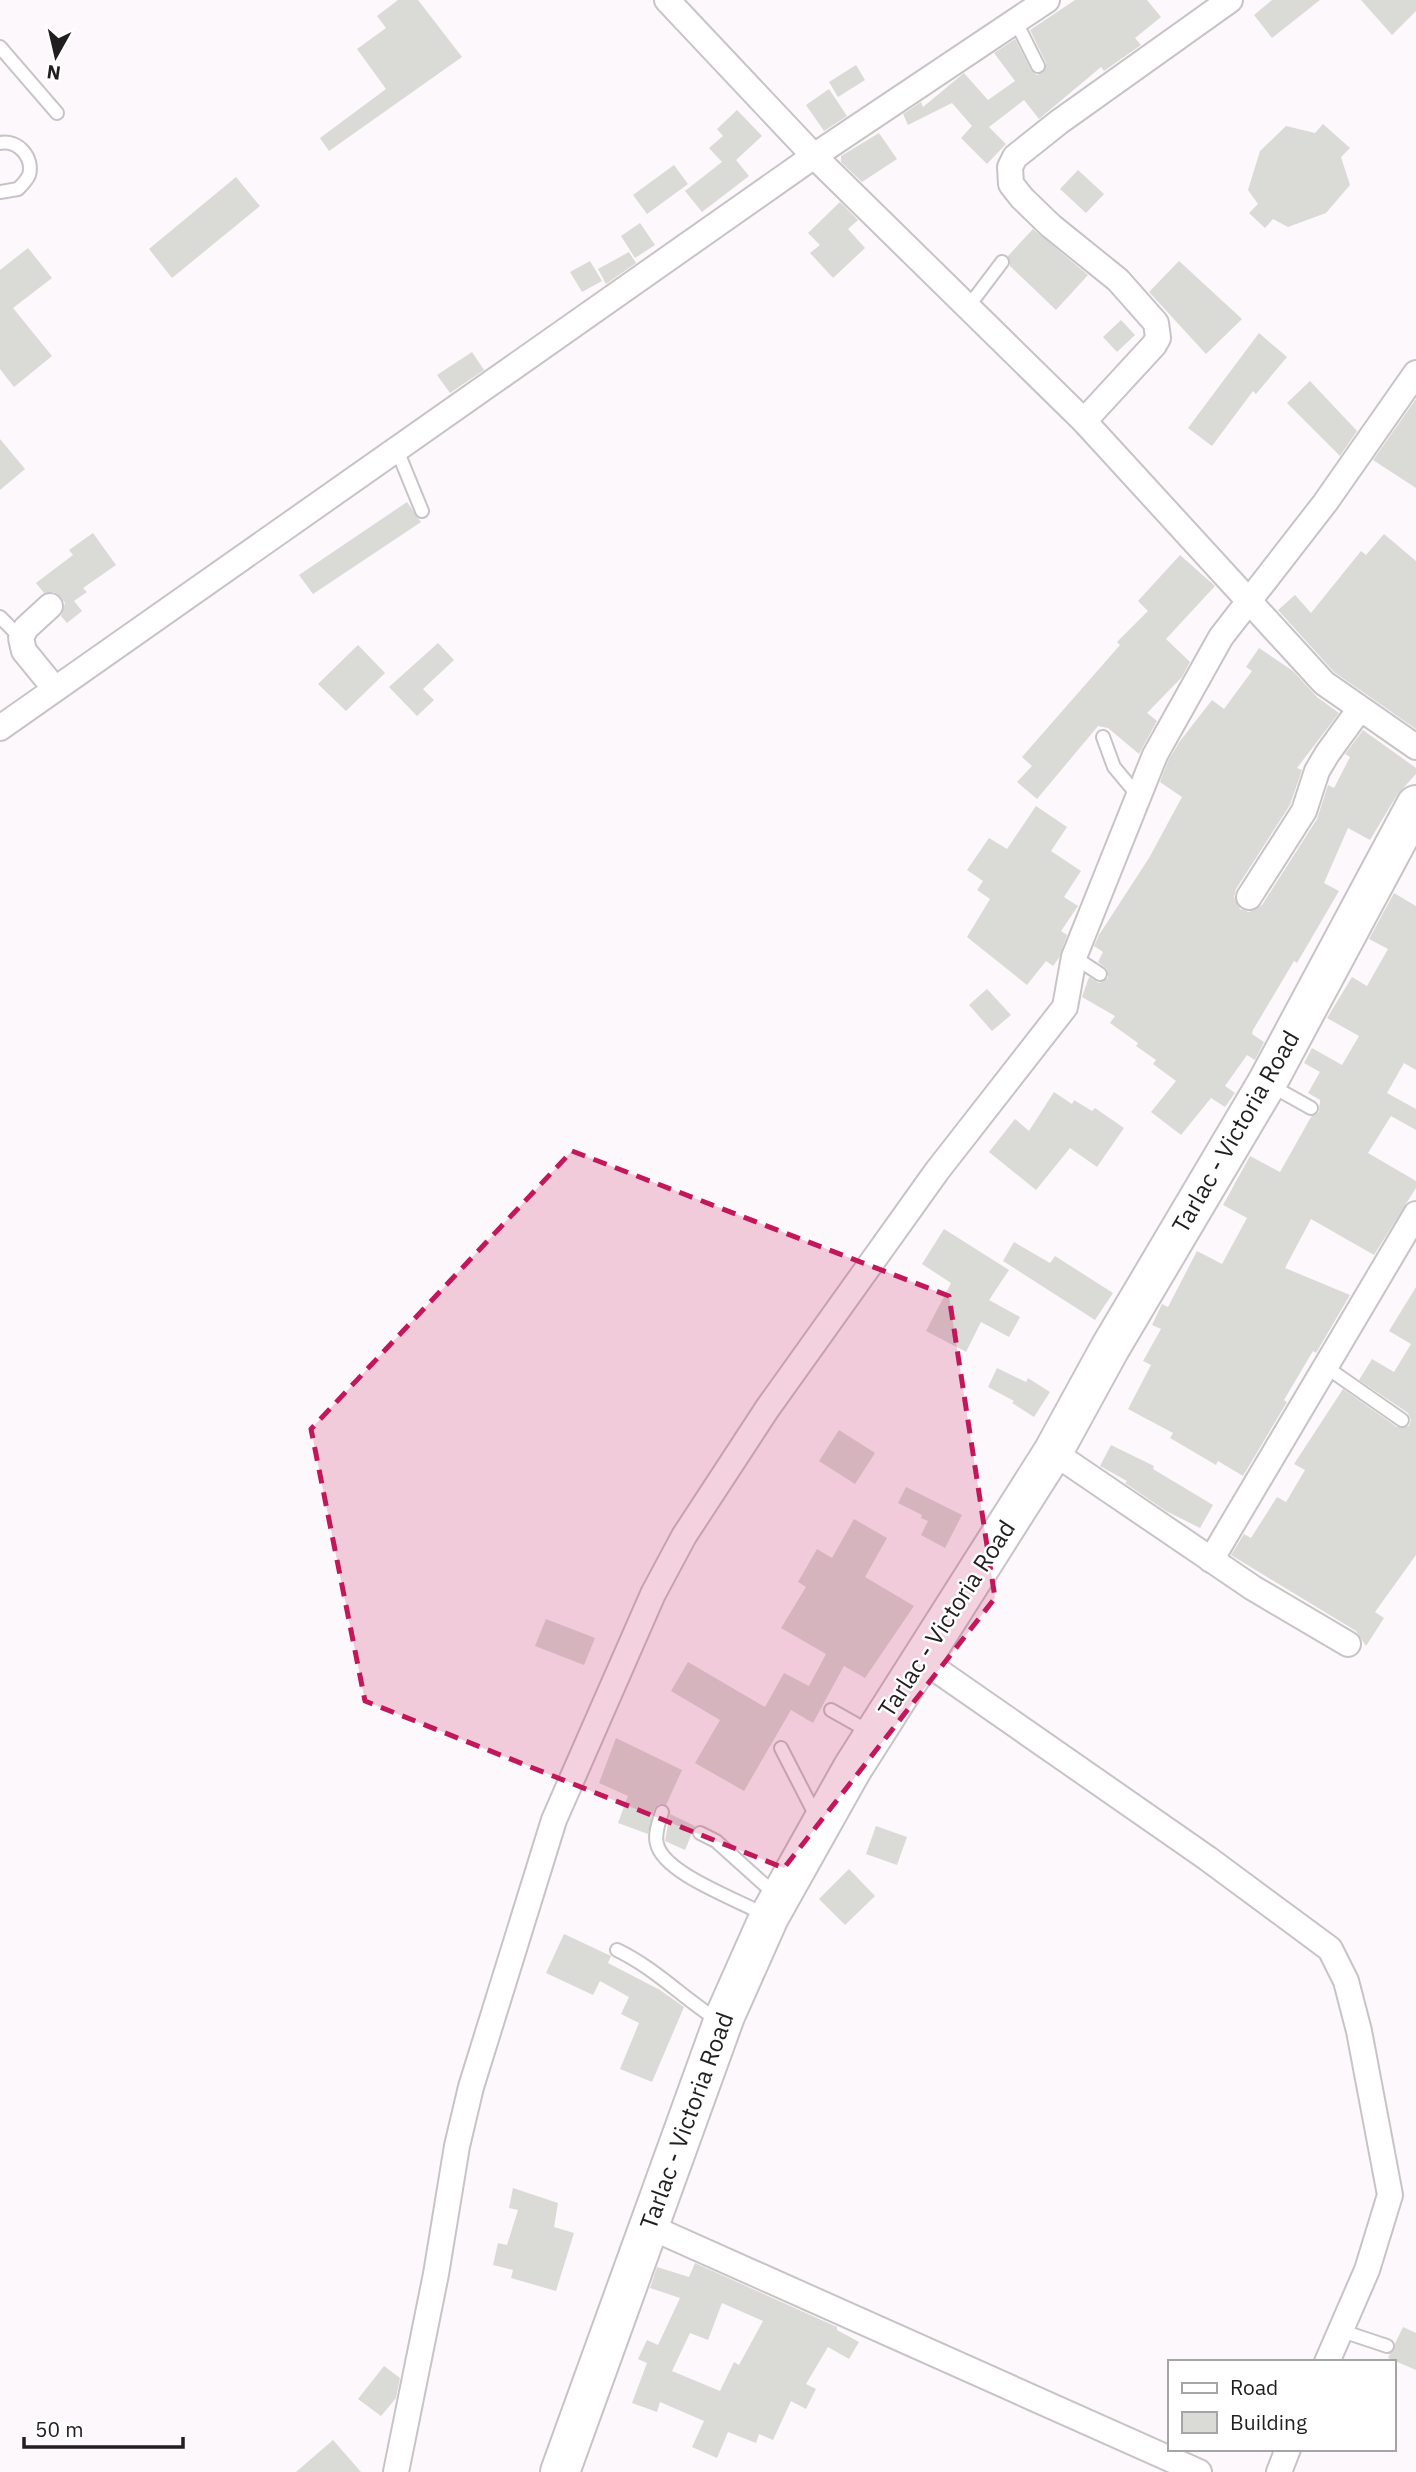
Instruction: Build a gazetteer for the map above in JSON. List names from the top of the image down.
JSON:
{
  "streets": {
    "main road": ["Tarlac - Victoria Road"]
  },
  "legend": ["Road", "Building"],
  "scale_bar": "50 m",
  "north": "bottom"
}
